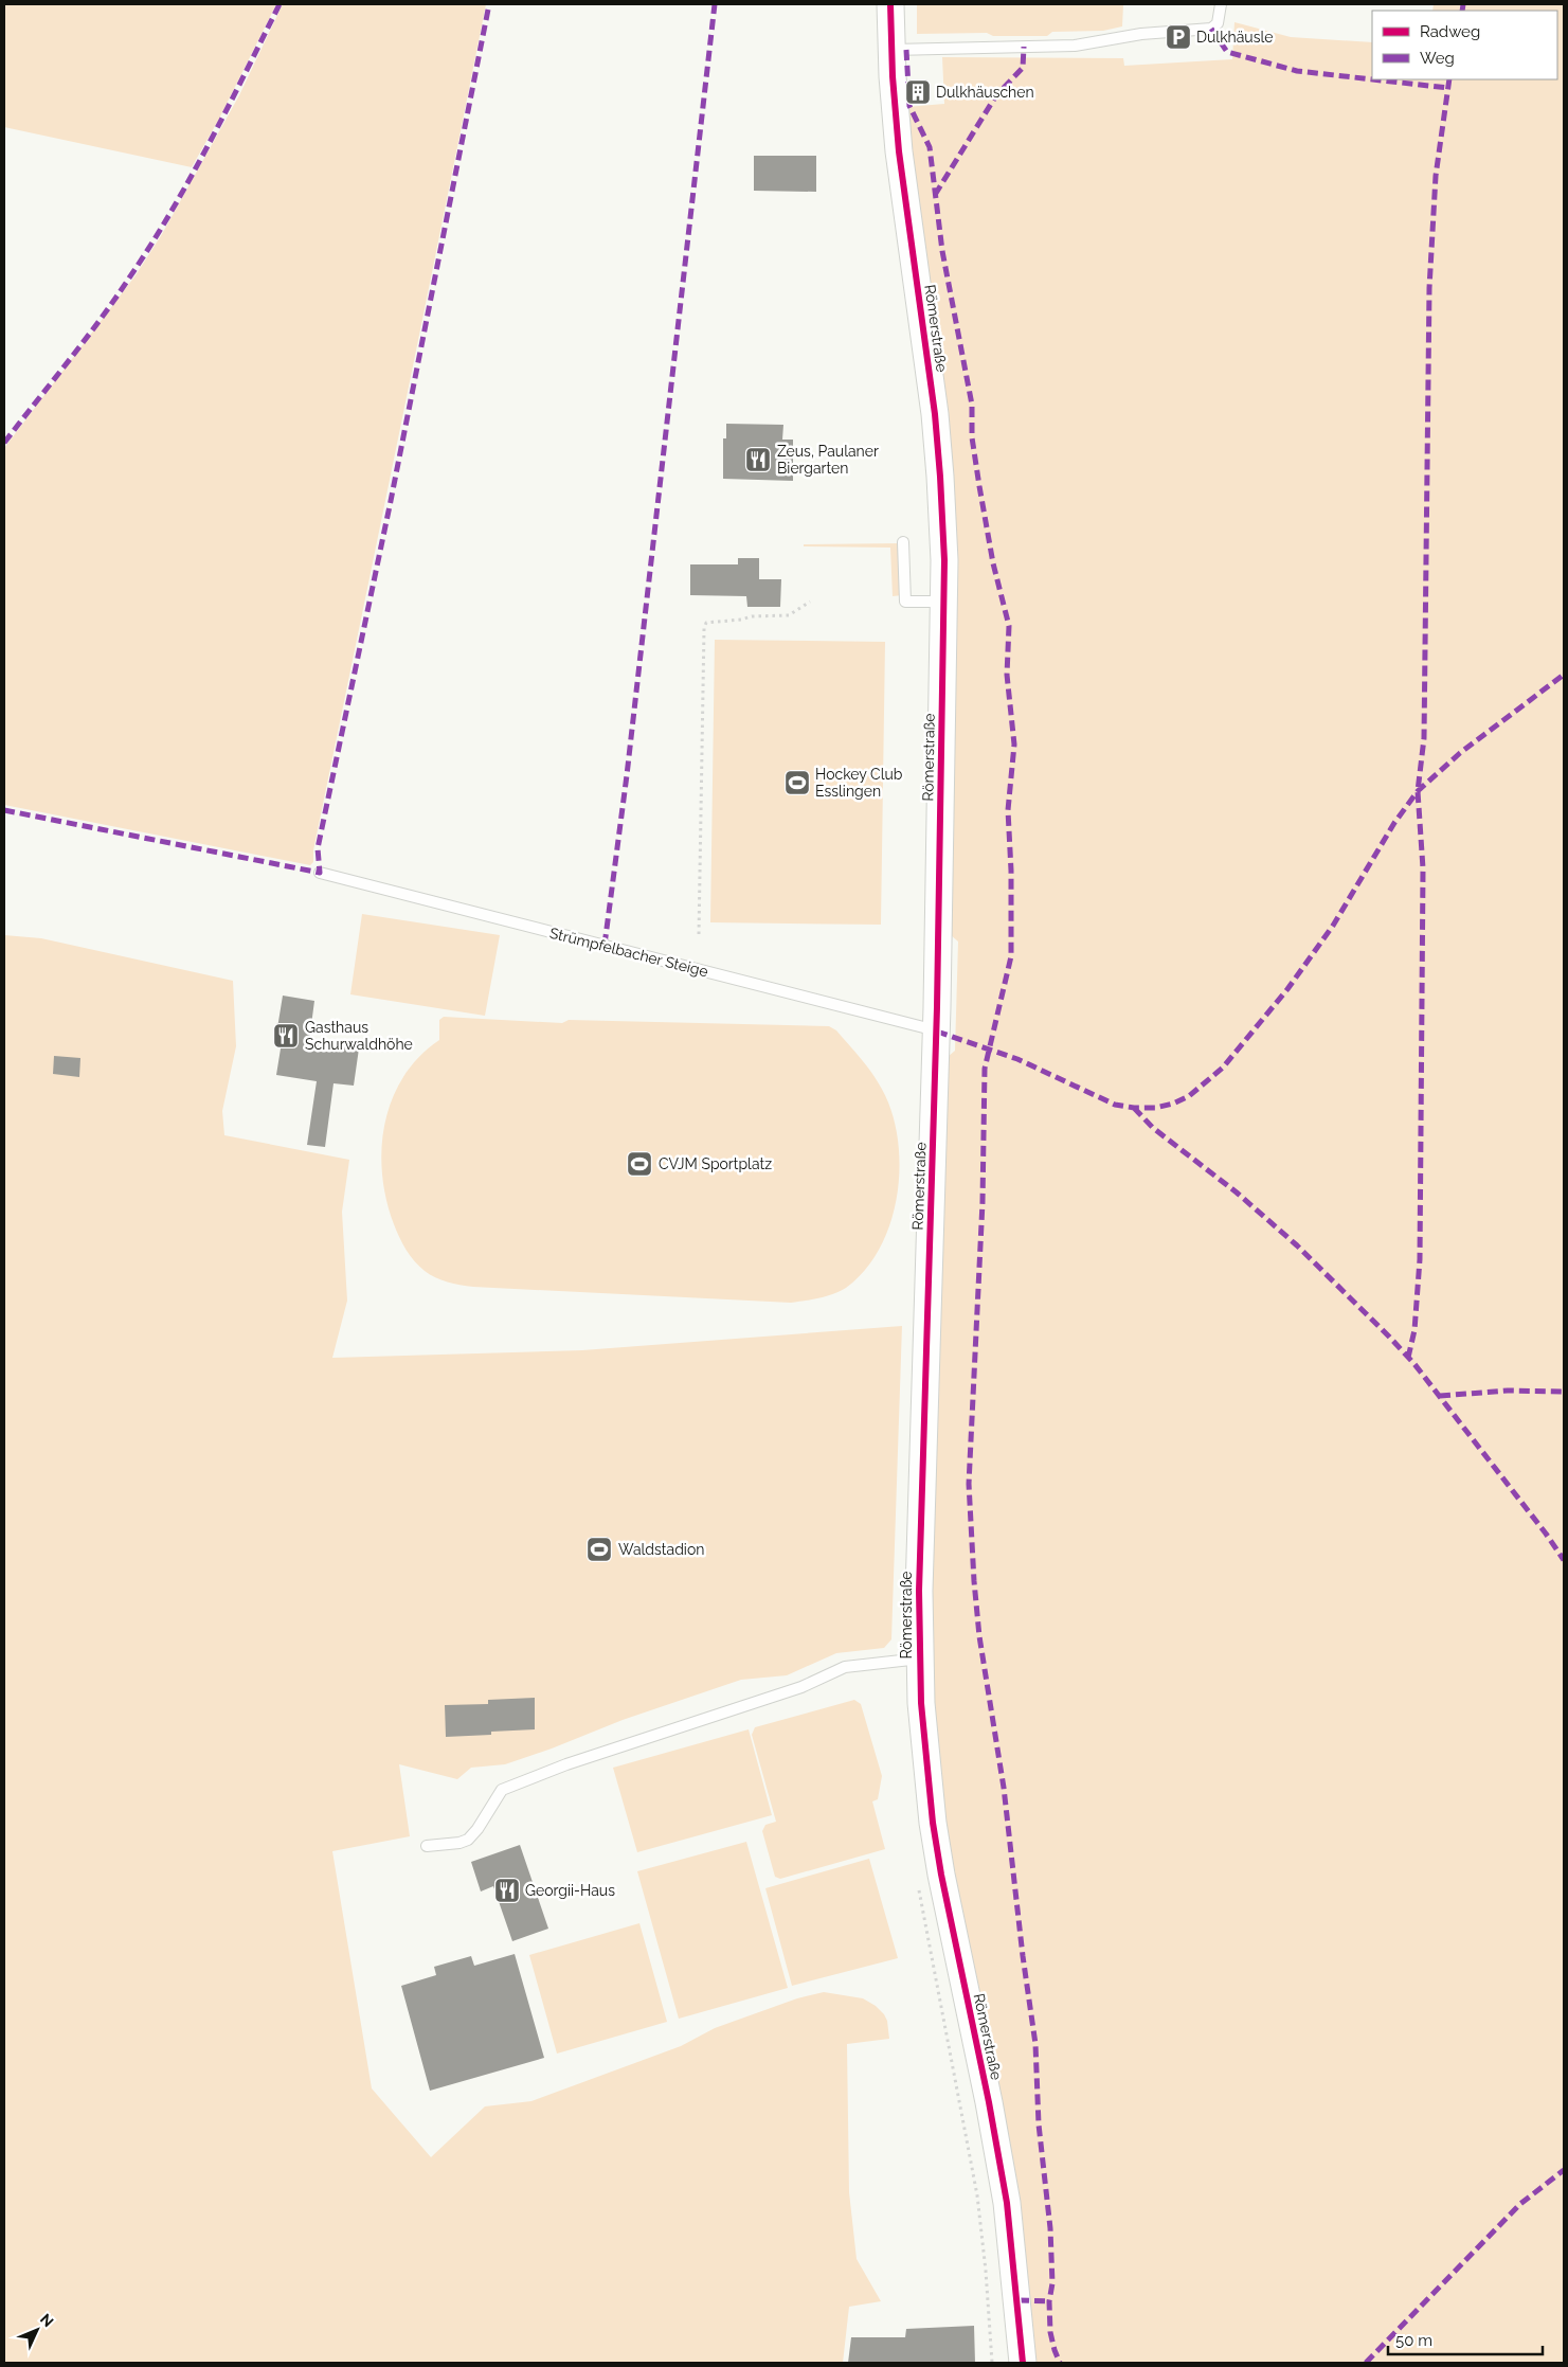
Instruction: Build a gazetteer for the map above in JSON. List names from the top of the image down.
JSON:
{
  "streets": {
    "street": ["Römerstraße"],
    "lane": ["Strümpfelbacher Steige"]
  },
  "crossings": [
    ["Römerstraße", "Strümpfelbacher Steige"]
  ],
  "places": {
    "parking": ["Dulkhäusle"],
    "building": ["Dulkhäuschen"],
    "restaurant": ["Zeus, Paulaner Biergarten", "Gasthaus Schurwaldhöhe", "Georgii-Haus"],
    "sports": ["Hockey Club Esslingen", "CVJM Sportplatz", "Waldstadion"]
  },
  "legend": ["Radweg", "Weg"],
  "scale_bar": "50 m",
  "north": "top right"
}
